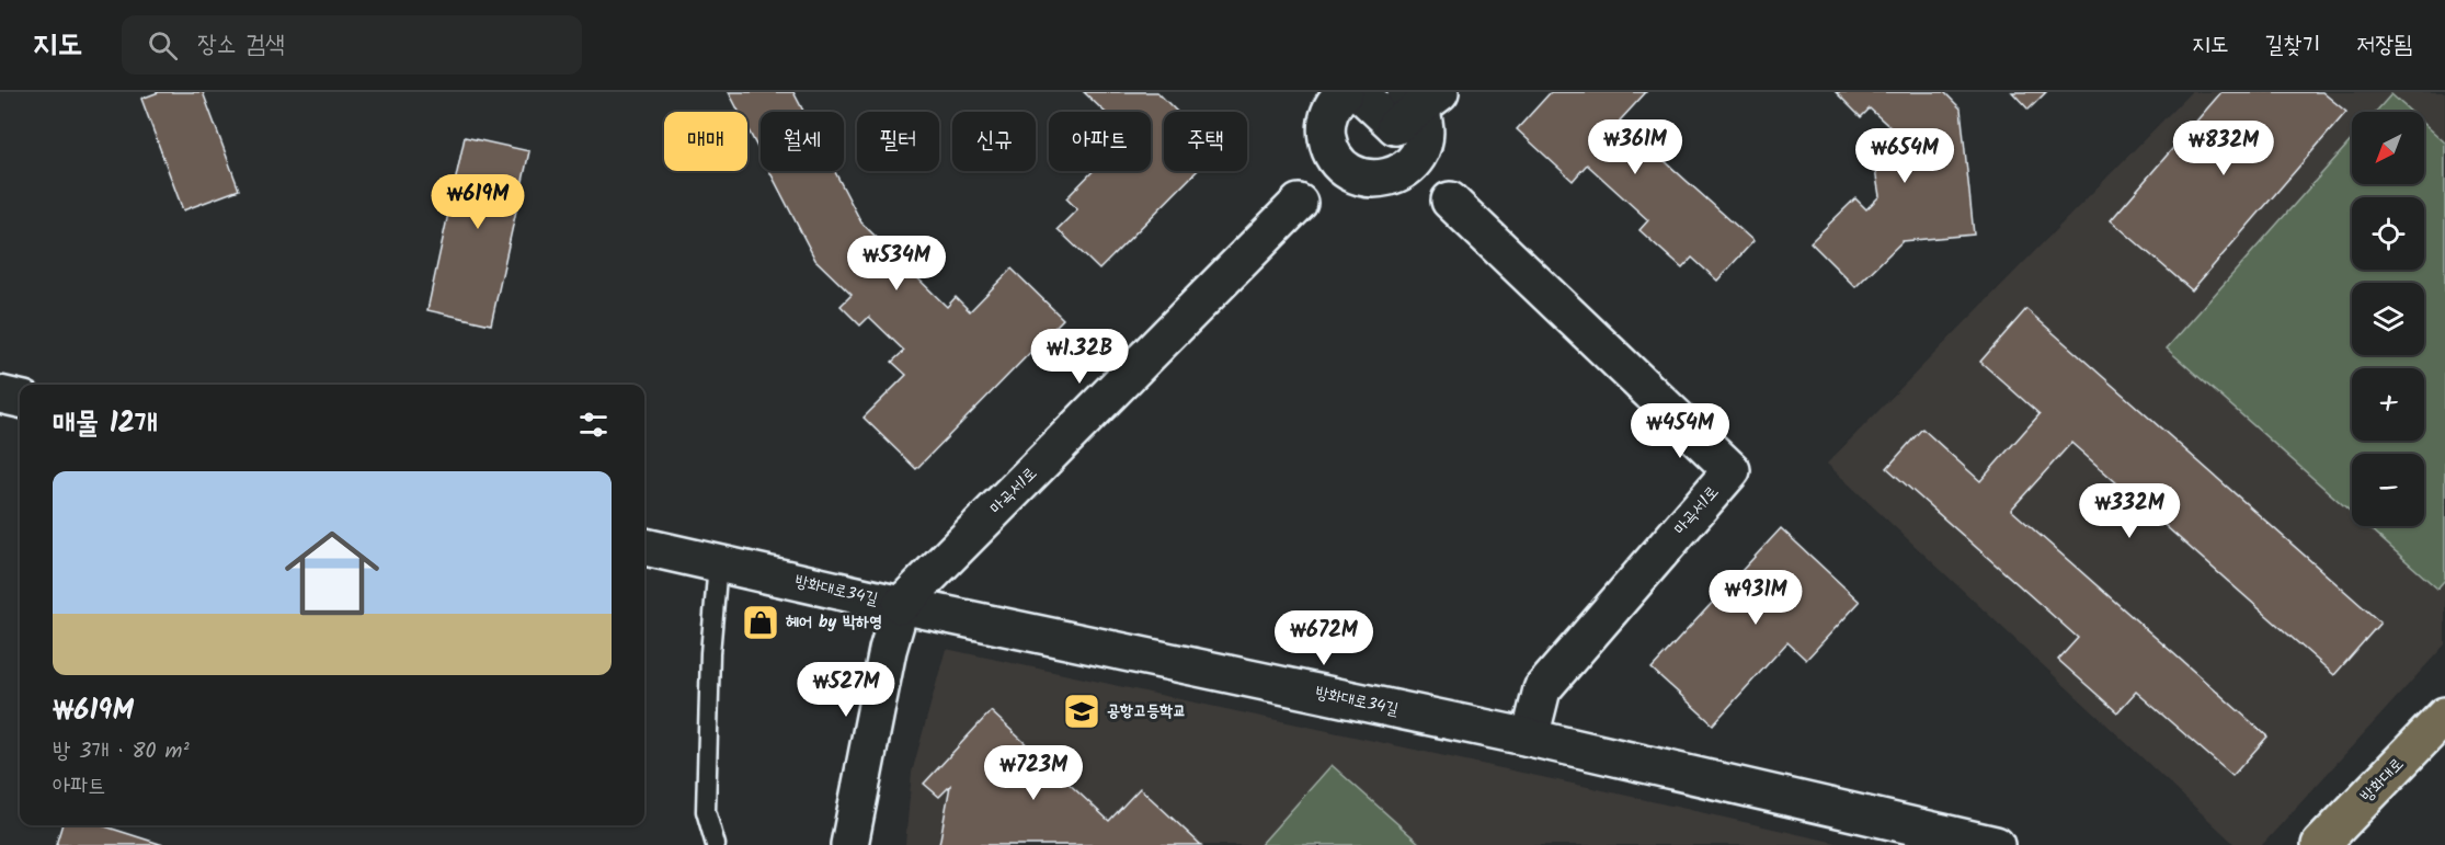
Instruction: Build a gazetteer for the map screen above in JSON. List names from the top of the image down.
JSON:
{
  "streets": {
    "main road": ["방화대로"],
    "street": ["마곡서1로", "방화대로34길"]
  },
  "crossings": [
    ["마곡서1로", "방화대로34길"]
  ],
  "places": {
    "shop": ["헤어 by 박하영"],
    "school or university": ["공항고등학교"]
  },
  "north": "bottom left",
  "page": {
    "header": "지도",
    "search": "장소 검색",
    "nav": ["지도", "길찾기", "저장됨"],
    "map_buttons": ["+", "−"],
    "chip": [
      "매매",
      "월세",
      "필터",
      "신규",
      "아파트",
      "주택"
    ],
    "price": [
      "₩361M",
      "₩832M",
      "₩654M",
      "₩619M",
      "₩534M",
      "₩1.32B",
      "₩454M",
      "₩332M",
      "₩931M",
      "₩672M",
      "₩527M",
      "₩723M"
    ],
    "heading": "매물 12개",
    "list": [
      {
        "name": "₩619M",
        "note": "방 3개 · 80 m² · 아파트"
      }
    ]
  }
}
